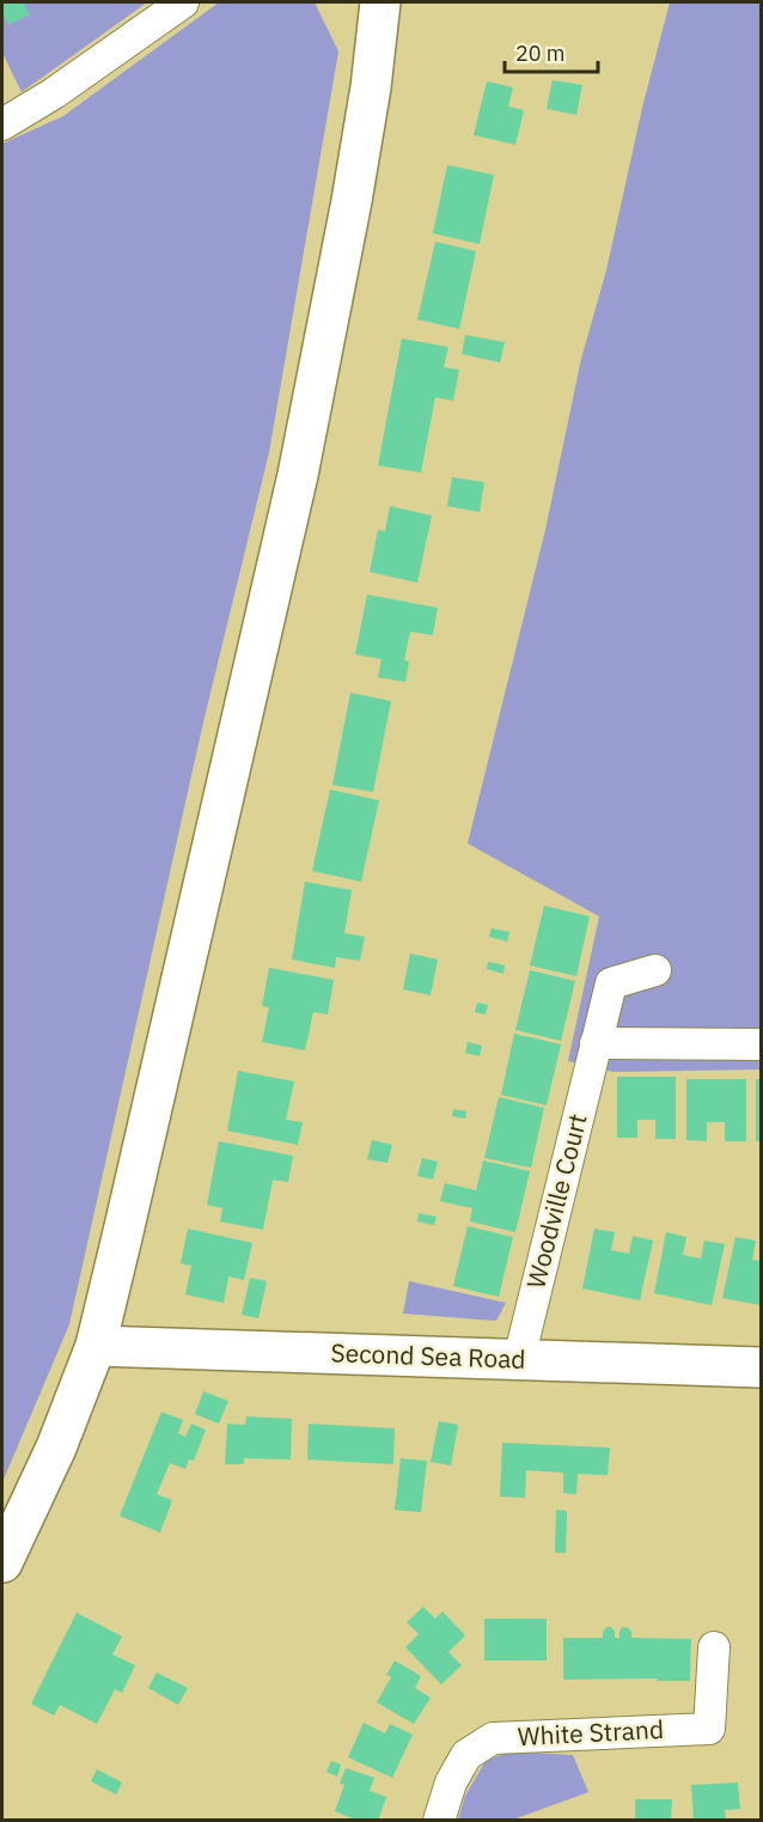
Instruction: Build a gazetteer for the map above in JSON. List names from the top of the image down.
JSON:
{
  "streets": {
    "main road": ["Second Sea Road"],
    "street": ["Woodville Court", "White Strand"]
  },
  "crossings": [
    ["Woodville Court", "Second Sea Road"]
  ],
  "scale_bar": "20 m"
}
